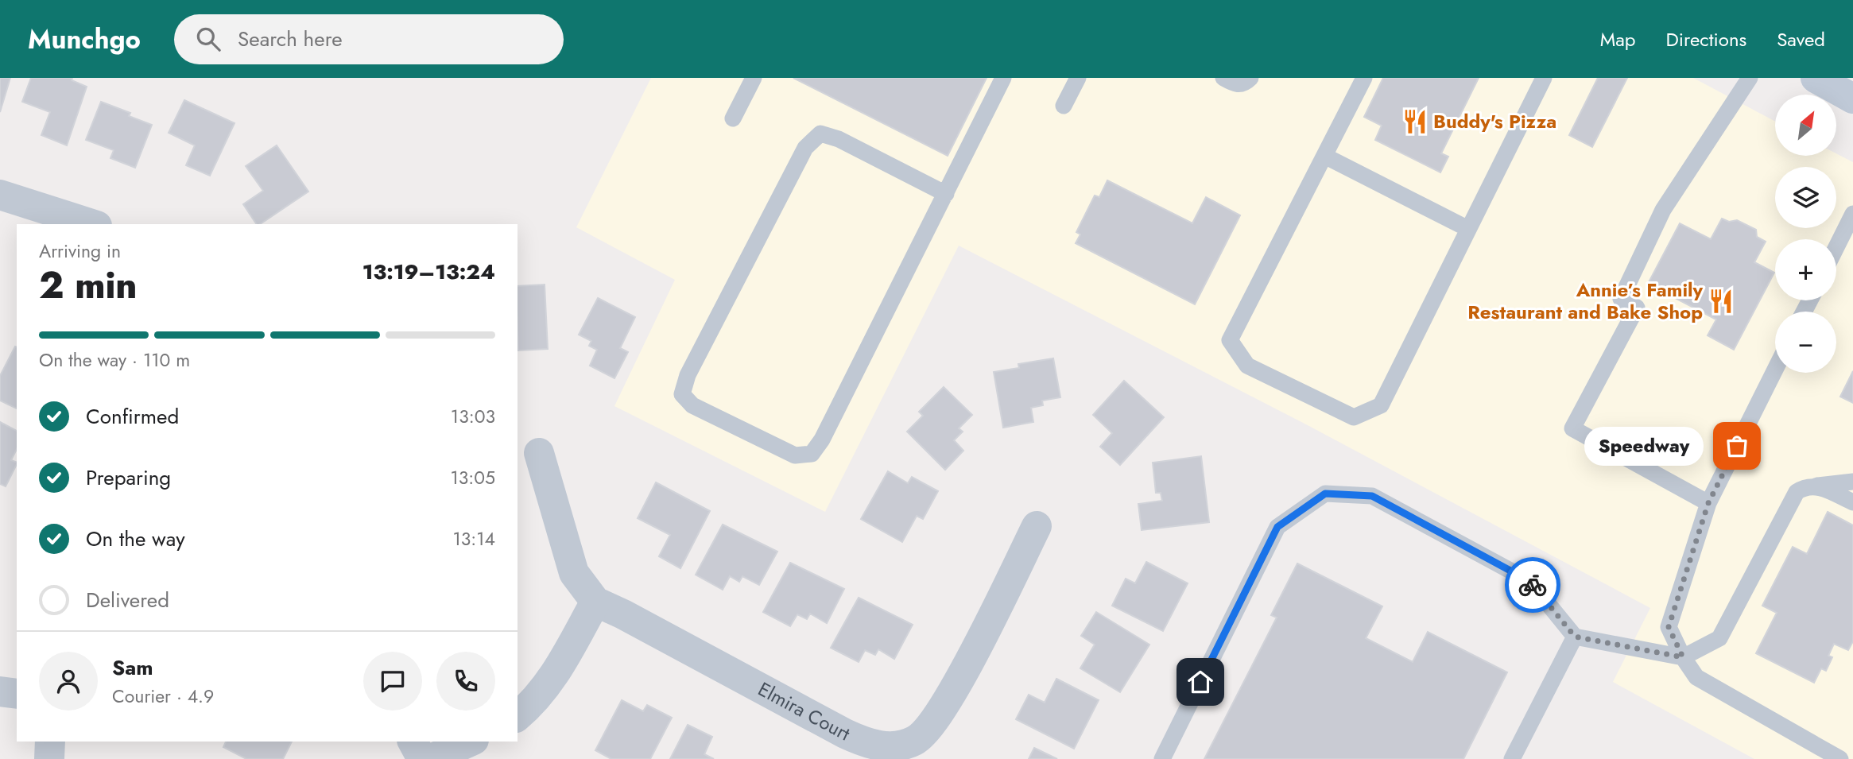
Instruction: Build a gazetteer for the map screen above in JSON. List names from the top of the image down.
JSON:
{
  "streets": {
    "street": ["Elmira Court"]
  },
  "places": {
    "restaurant": ["Buddy's Pizza", "Annie’s Family Restaurant and Bake Shop"],
    "other": ["Speedway"]
  },
  "north": "top right",
  "page": {
    "header": "Munchgo",
    "search": "Search here",
    "nav": ["Map", "Directions", "Saved"],
    "map_buttons": ["+", "−"],
    "heading": ["2 min", "Arriving in", "13:19–13:24"],
    "panel": ["Sam", "Courier · 4.9"],
    "bar": "On the way · 110 m",
    "list": [
      ["Confirmed", "13:03"],
      ["Preparing", "13:05"],
      ["On the way", "13:14"],
      "Delivered"
    ],
    "bubble": "Speedway"
  }
}
